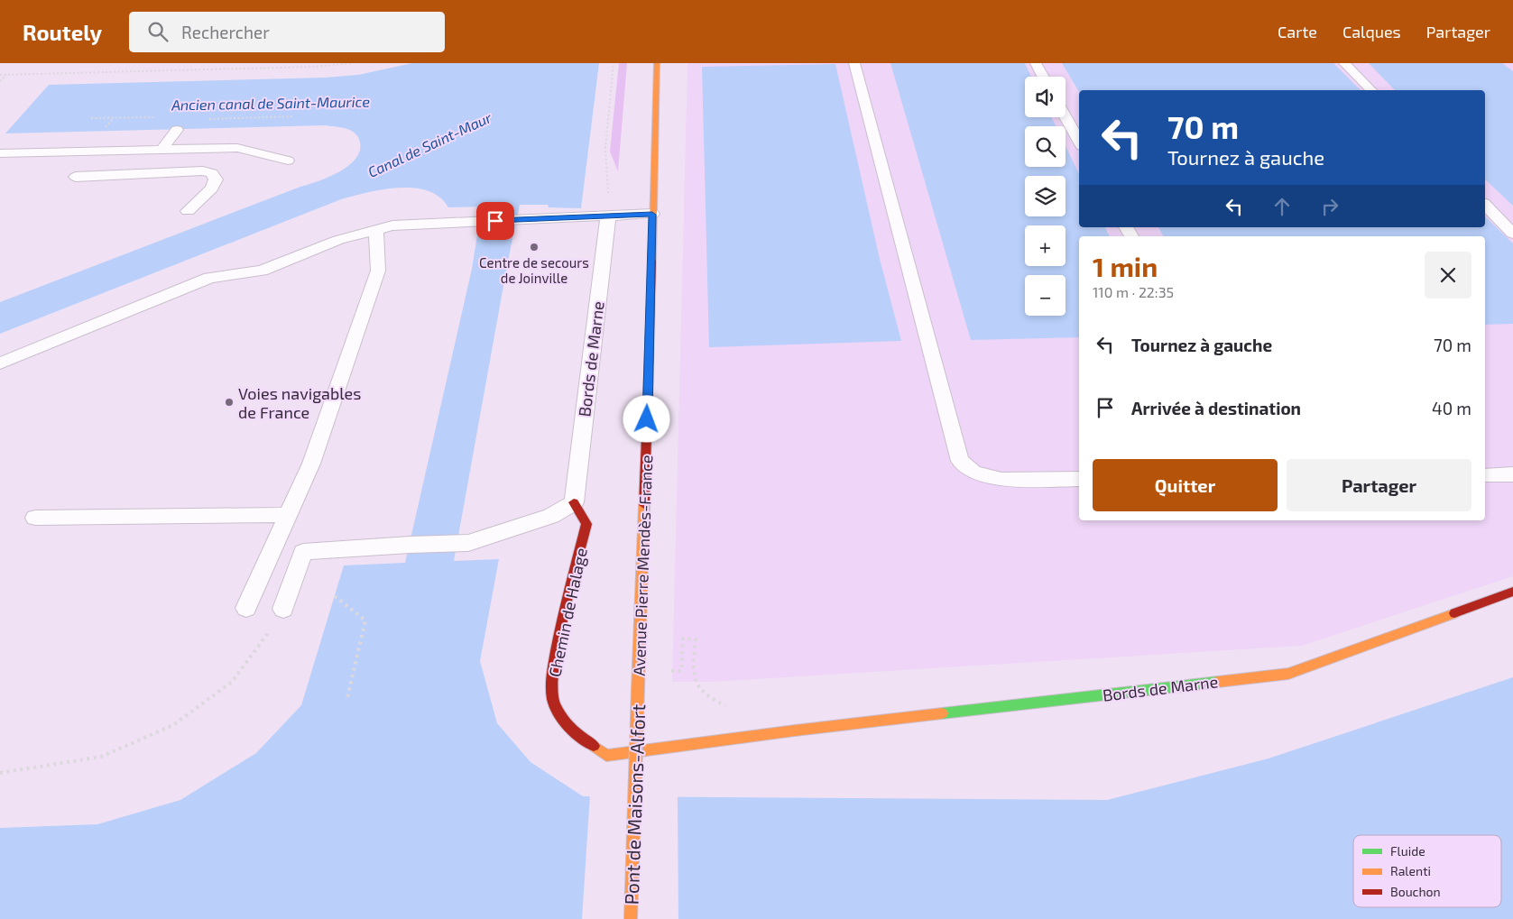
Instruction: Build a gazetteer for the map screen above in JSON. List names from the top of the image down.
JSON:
{
  "streets": {
    "main road": [
      "Bords de Marne",
      "Avenue Pierre Mendès-France",
      "Chemin de Halage",
      "Pont de Maisons-Alfort"
    ]
  },
  "crossings": [
    ["Bords de Marne", "Chemin de Halage"],
    ["Avenue Pierre Mendès-France", "Pont de Maisons-Alfort"]
  ],
  "water": ["Ancien canal de Saint-Maurice", "Canal de Saint-Maur"],
  "places": ["Centre de secours de Joinville", "Voies navigables de France"],
  "legend": ["Fluide", "Ralenti", "Bouchon"],
  "page": {
    "header": "Routely",
    "search": "Rechercher",
    "nav": ["Carte", "Calques", "Partager"],
    "map_buttons": ["+", "−"],
    "turn": ["70 m", "Tournez à gauche"],
    "heading": ["1 min", "110 m · 22:35"],
    "list": [
      {
        "name": "Tournez à gauche",
        "value": "70 m"
      },
      {
        "name": "Arrivée à destination",
        "value": "40 m"
      }
    ],
    "buttons": ["Quitter", "Partager"]
  }
}
